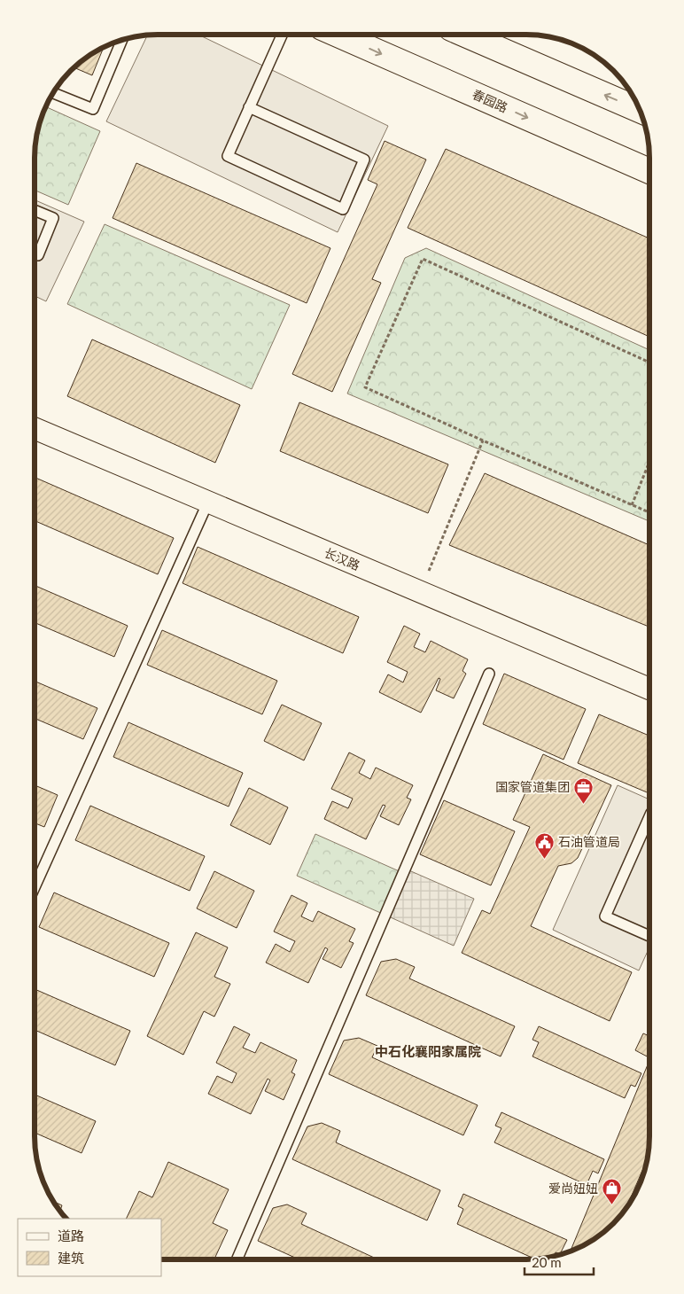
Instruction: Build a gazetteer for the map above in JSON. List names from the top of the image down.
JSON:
{
  "streets": {
    "main road": ["春园路"],
    "street": ["长汉路"]
  },
  "districts": ["中石化襄阳家属院"],
  "places": {
    "office": ["国家管道集团"],
    "public building": ["石油管道局"],
    "shop": ["爱尚妞妞"]
  },
  "legend": ["道路", "建筑"],
  "scale_bar": "20 m"
}
